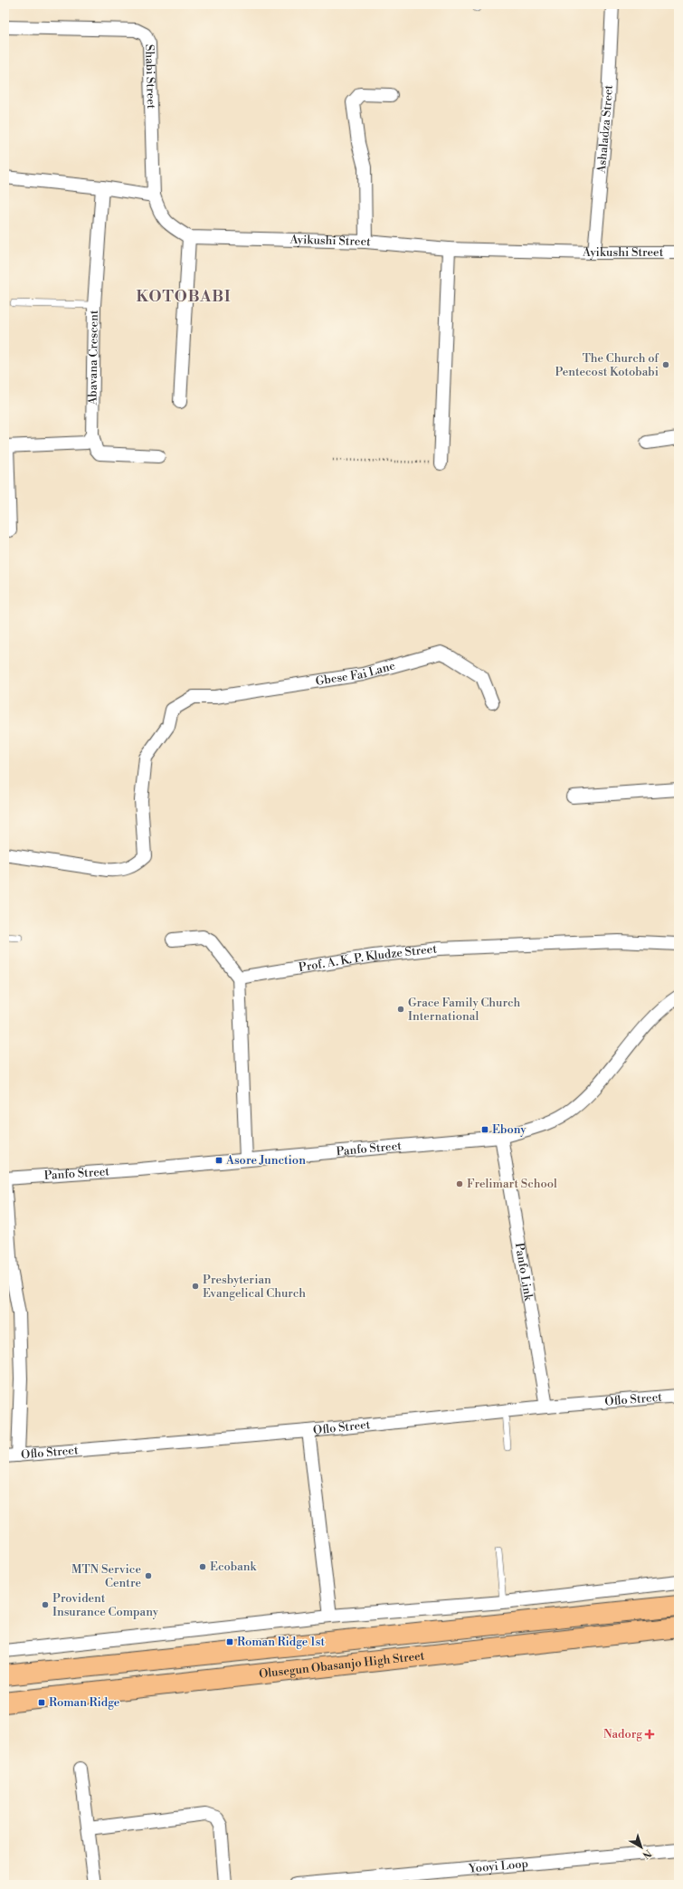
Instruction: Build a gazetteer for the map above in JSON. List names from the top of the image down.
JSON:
{
  "streets": {
    "main road": ["Olusegun Obasanjo High Street"],
    "street": [
      "Shabi Street",
      "Ashaladza Street",
      "Ayikushi Street",
      "Abavana Crescent",
      "Gbese Fai Lane",
      "Prof. A. K. P. Kludze Street",
      "Panfo Street",
      "Panfo Link",
      "Oflo Street",
      "Yooyi Loop"
    ]
  },
  "crossings": [
    ["Ashaladza Street", "Ayikushi Street"],
    ["Panfo Street", "Panfo Link"],
    ["Panfo Link", "Oflo Street"]
  ],
  "districts": ["KOTOBABI"],
  "places": {
    "other": [
      "The Church of Pentecost Kotobabi",
      "Grace Family Church International",
      "Frelimart School",
      "Presbyterian Evangelical Church",
      "Ecobank",
      "MTN Service Centre",
      "Provident Insurance Company"
    ],
    "transit": [
      "Ebony",
      "Asore Junction",
      "Roman Ridge 1st",
      "Roman Ridge"
    ],
    "health": ["Nadorg"]
  },
  "north": "bottom right"
}
